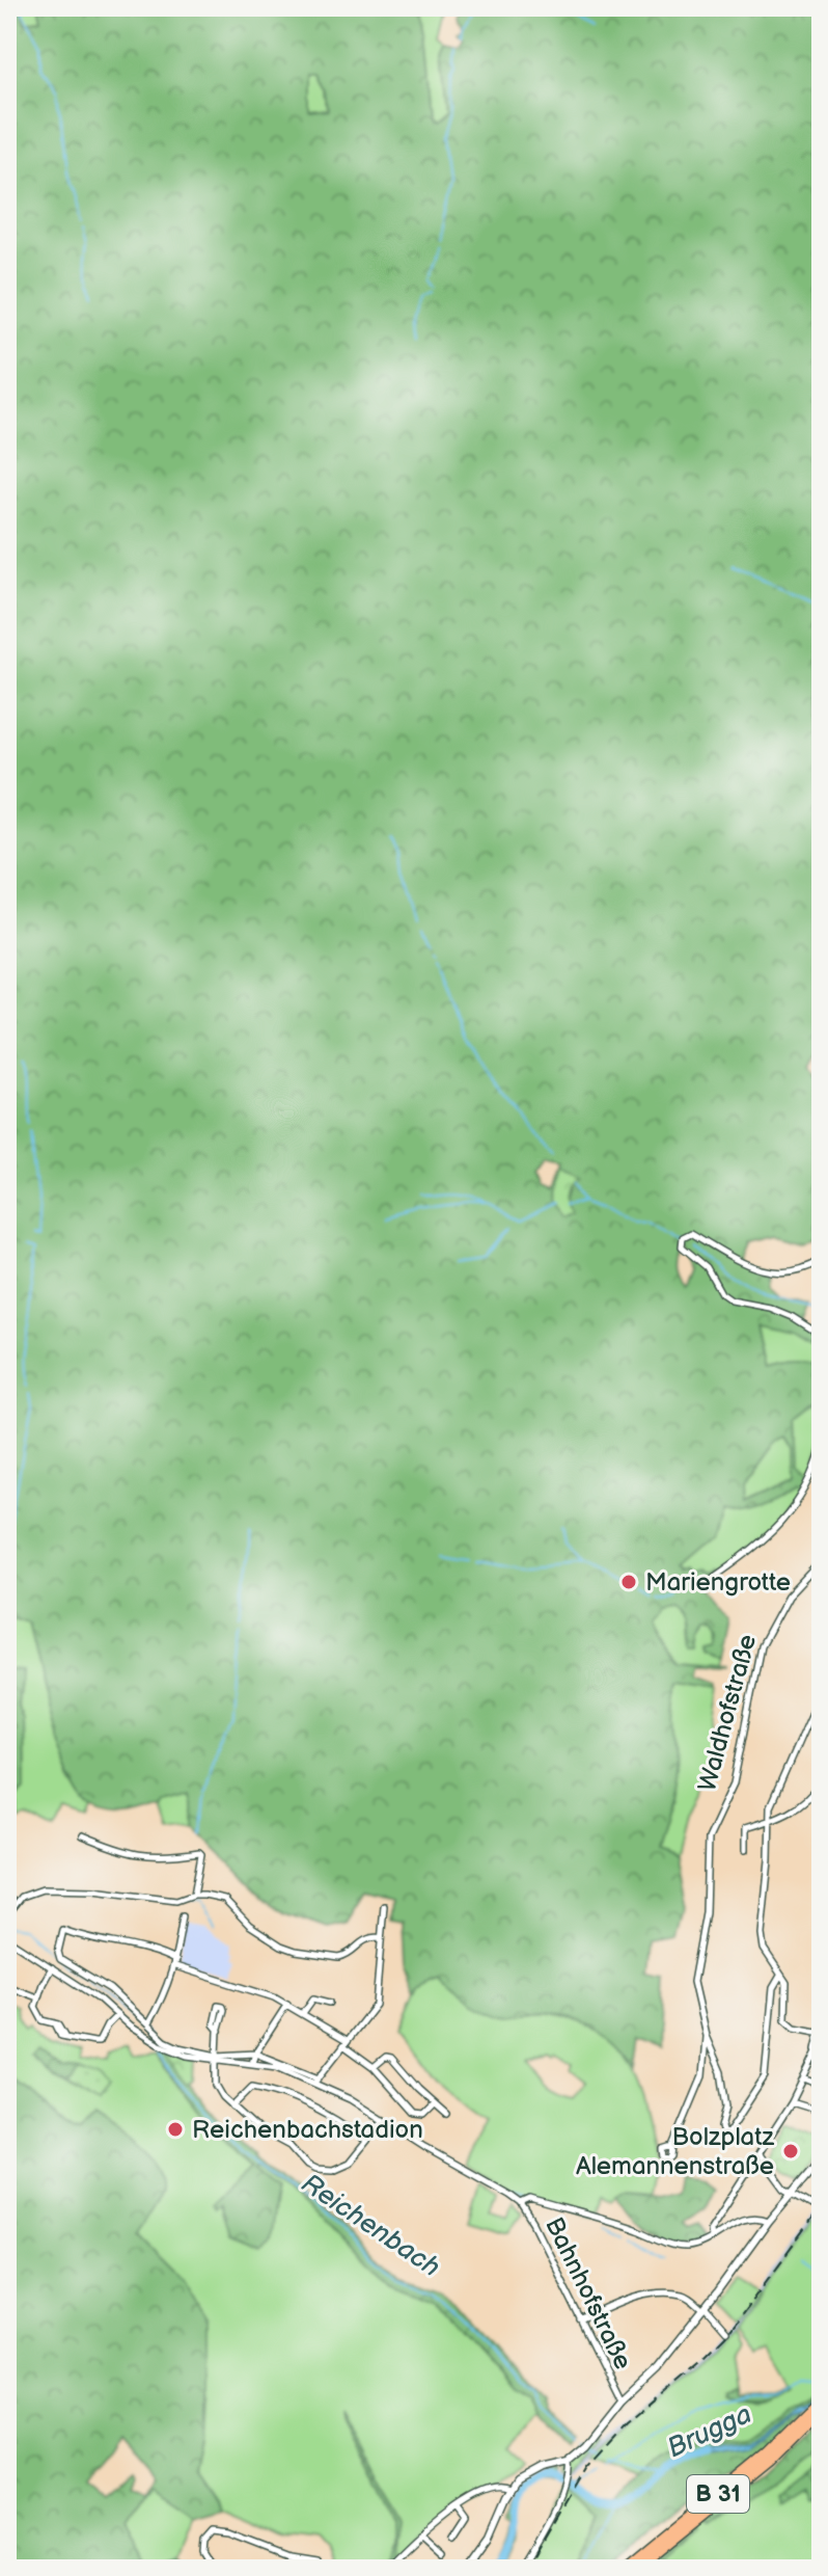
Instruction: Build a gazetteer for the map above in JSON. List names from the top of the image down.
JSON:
{
  "streets": {
    "highway": ["B 31"],
    "street": ["Waldhofstraße", "Bahnhofstraße"]
  },
  "water": ["Reichenbach", "Brugga"],
  "places": ["Mariengrotte", "Reichenbachstadion", "Bolzplatz Alemannenstraße"]
}
